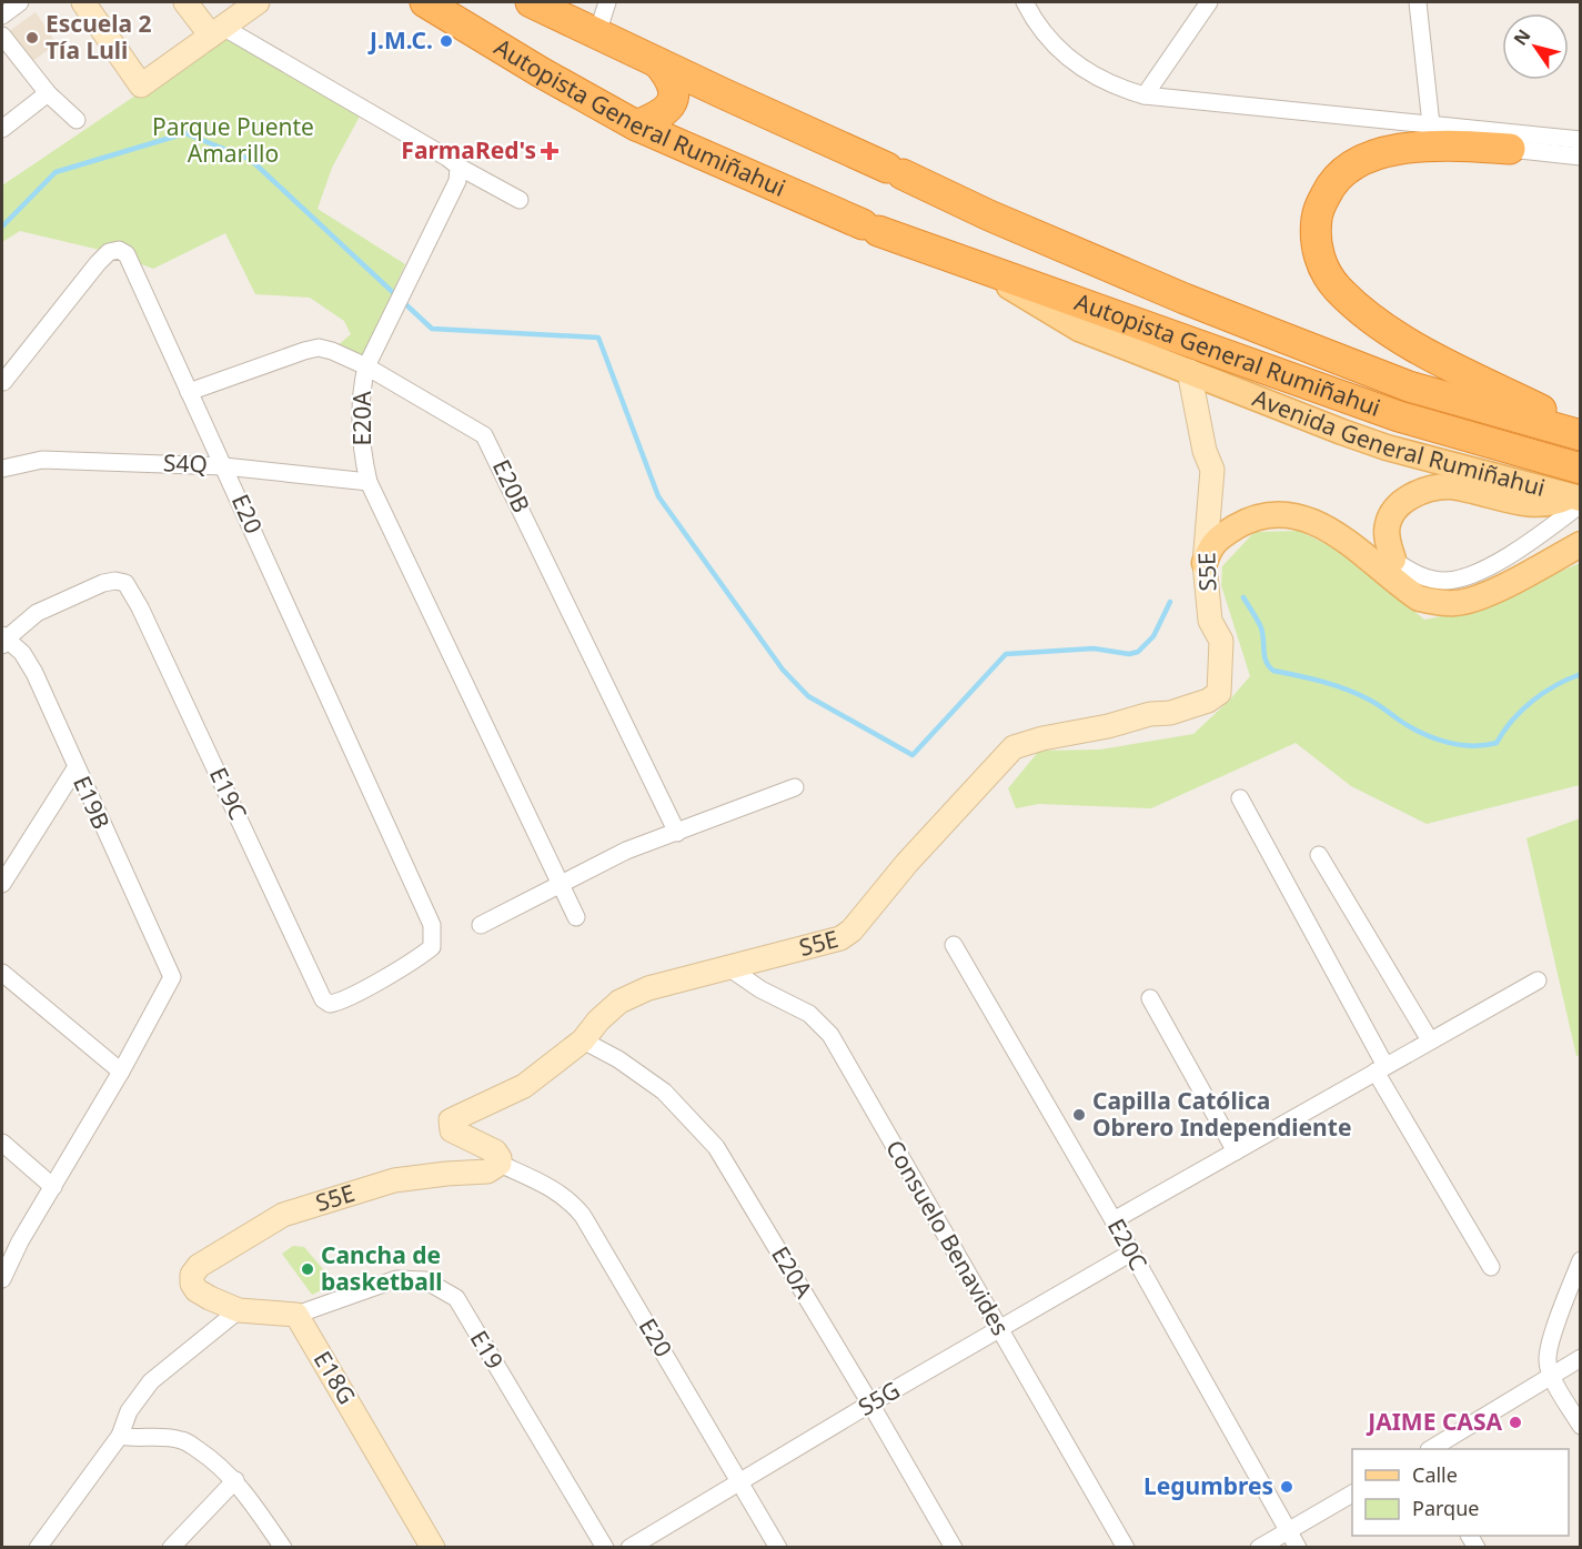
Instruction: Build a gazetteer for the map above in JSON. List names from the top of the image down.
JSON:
{
  "streets": {
    "highway": ["Autopista General Rumiñahui"],
    "main road": ["Avenida General Rumiñahui"],
    "street": [
      "E20A",
      "S4Q",
      "E20B",
      "E20",
      "S5E",
      "E19C",
      "E19B",
      "Consuelo Benavides",
      "E20C",
      "E19",
      "E18G",
      "S5G"
    ]
  },
  "crossings": [
    ["Autopista General Rumiñahui", "Avenida General Rumiñahui"],
    ["E20A", "S4Q"],
    ["E20A", "E20B"],
    ["E20A", "S5E"],
    ["E20A", "S5G"],
    ["Avenida General Rumiñahui", "S5E"],
    ["S4Q", "E20"],
    ["E20B", "E20"],
    ["E20", "S5E"],
    ["E20", "E19C"],
    ["E20", "S5G"],
    ["S5E", "Consuelo Benavides"],
    ["E19C", "E19B"],
    ["Consuelo Benavides", "S5G"],
    ["E20C", "S5G"],
    ["E19", "E18G"]
  ],
  "parks": ["Parque Puente Amarillo"],
  "places": {
    "other": [
      "Escuela 2 Tía Luli",
      "J.M.C.",
      "Capilla Católica Obrero Independiente",
      "Cancha de basketball",
      "JAIME CASA",
      "Legumbres"
    ],
    "health": ["FarmaRed's"]
  },
  "legend": ["Calle", "Parque"],
  "north": "top left"
}
